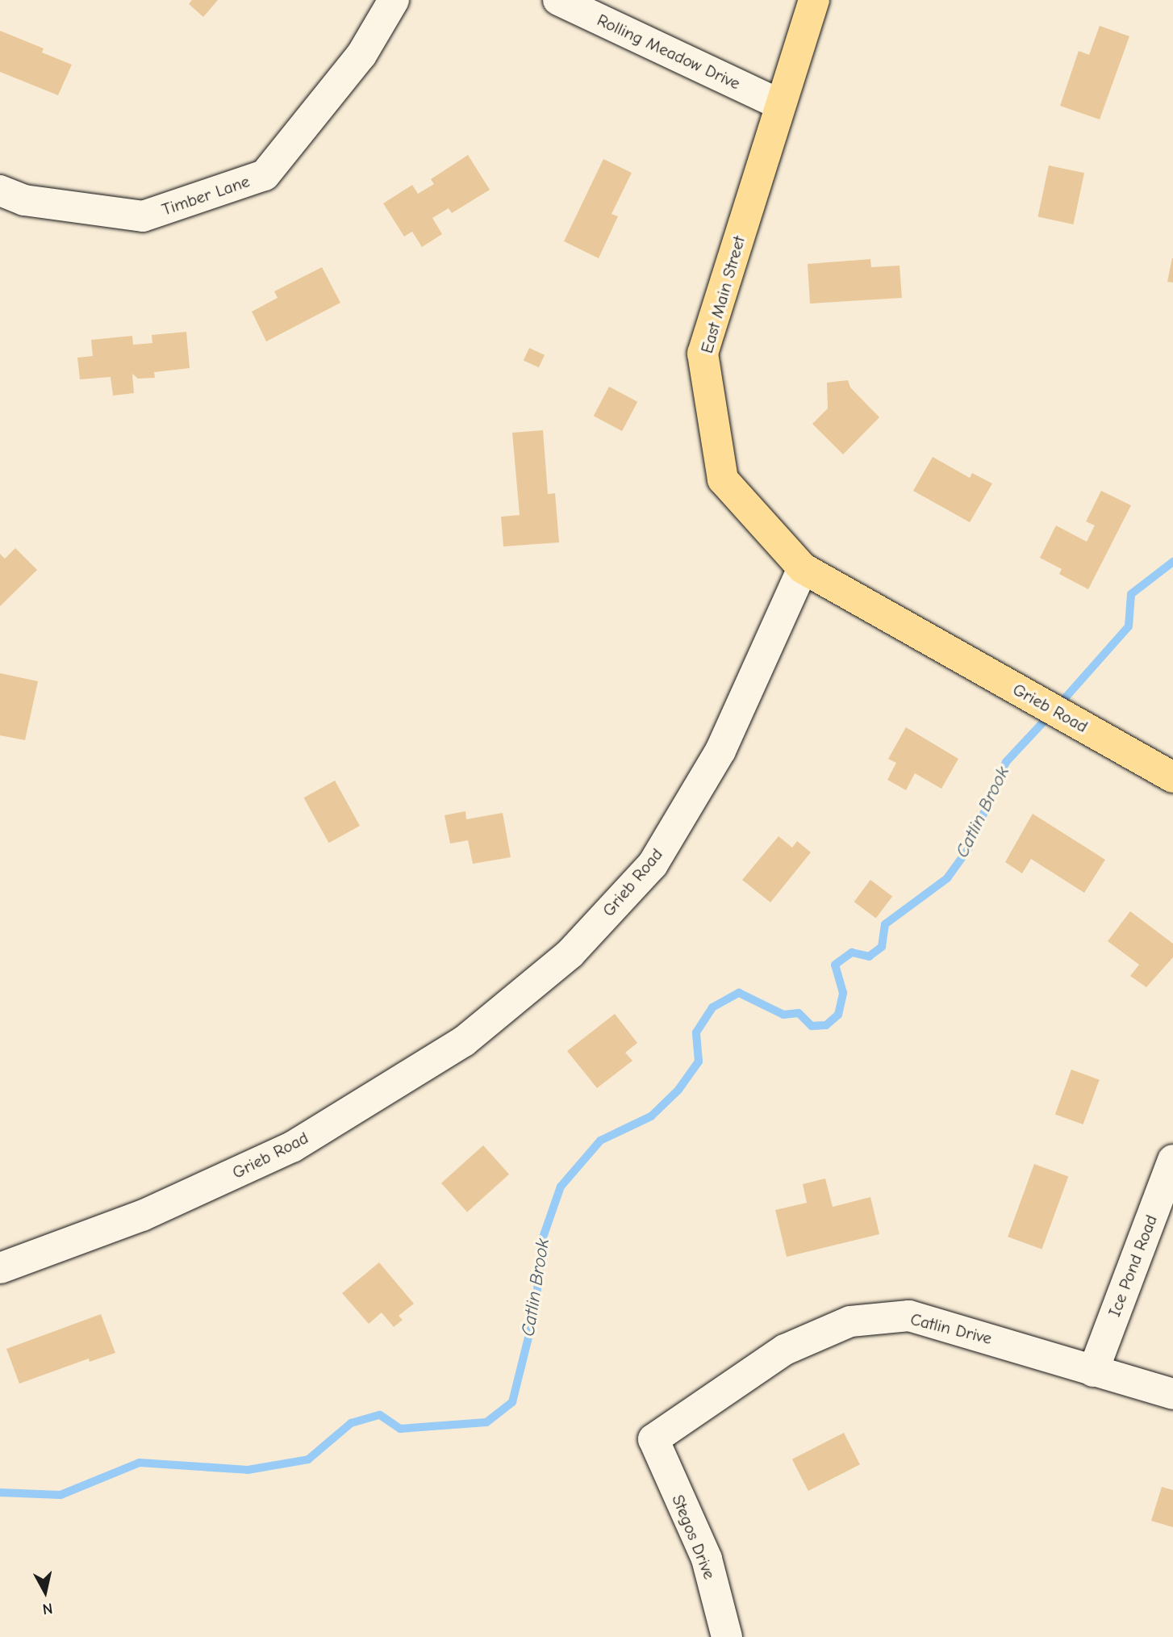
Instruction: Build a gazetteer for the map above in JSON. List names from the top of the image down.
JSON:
{
  "streets": {
    "main road": ["East Main Street", "Grieb Road"],
    "street": [
      "Rolling Meadow Drive",
      "Timber Lane",
      "Ice Pond Road",
      "Catlin Drive",
      "Stegos Drive"
    ]
  },
  "crossings": [
    ["Rolling Meadow Drive", "East Main Street"],
    ["East Main Street", "Grieb Road"],
    ["Ice Pond Road", "Catlin Drive"],
    ["Catlin Drive", "Stegos Drive"]
  ],
  "water": ["Catlin Brook"],
  "north": "bottom"
}
